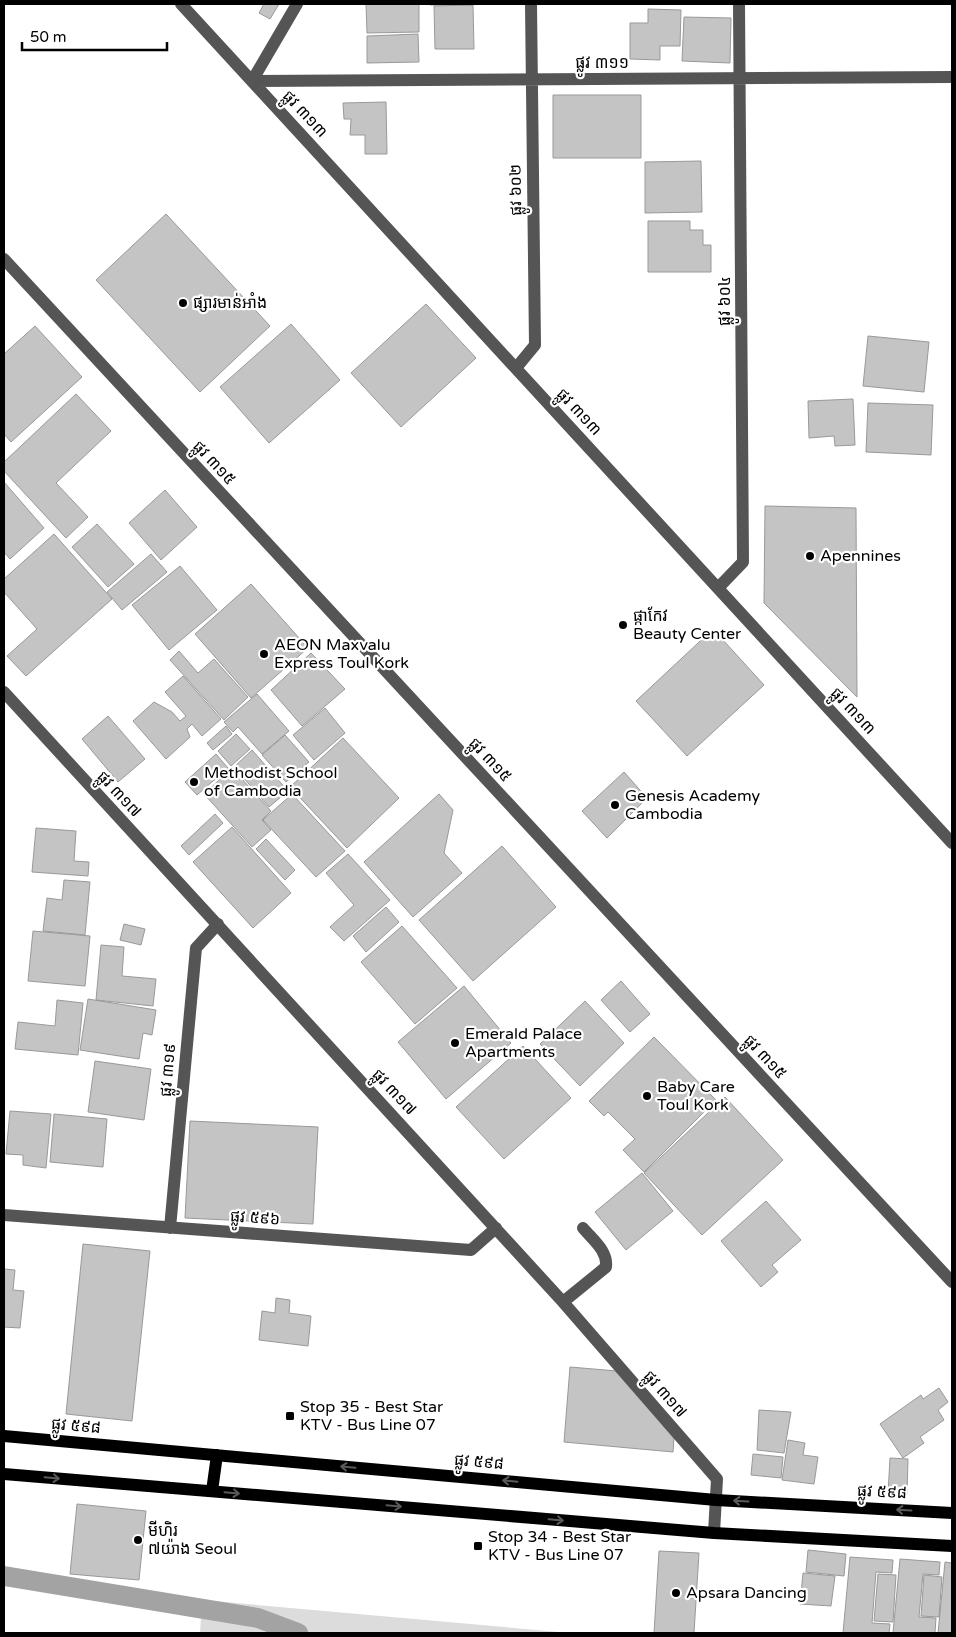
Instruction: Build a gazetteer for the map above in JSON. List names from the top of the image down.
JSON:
{
  "streets": {
    "main road": ["ផ្លូវ ៥៩៨"],
    "street": [
      "ផ្លូវ ៣១១",
      "ផ្លូវ ៣១៣",
      "ផ្លូវ ៦០២",
      "ផ្លូវ ៦០៤",
      "ផ្លូវ ៣១៥",
      "ផ្លូវ ៣១៧",
      "ផ្លូវ ៣១៩",
      "ផ្លូវ ៥៩៦"
    ]
  },
  "crossings": [
    ["ផ្លូវ ៣១១", "ផ្លូវ ៣១៣"],
    ["ផ្លូវ ៣១១", "ផ្លូវ ៦០២"],
    ["ផ្លូវ ៣១១", "ផ្លូវ ៦០៤"],
    ["ផ្លូវ ៣១៣", "ផ្លូវ ៦០២"],
    ["ផ្លូវ ៣១៣", "ផ្លូវ ៦០៤"],
    ["ផ្លូវ ៣១៧", "ផ្លូវ ៣១៩"],
    ["ផ្លូវ ៣១៧", "ផ្លូវ ៥៩៦"],
    ["ផ្លូវ ៣១៧", "ផ្លូវ ៥៩៨"],
    ["ផ្លូវ ៣១៩", "ផ្លូវ ៥៩៦"]
  ],
  "places": {
    "other": [
      "ផ្សារមាន់អាំង",
      "Apennines",
      "ផ្កាកែវ Beauty Center",
      "AEON Maxvalu Express Toul Kork",
      "Methodist School of Cambodia",
      "Genesis Academy Cambodia",
      "Emerald Palace Apartments",
      "Baby Care Toul Kork",
      "មីហិរ ៧យ៉ាង Seoul",
      "Apsara Dancing"
    ],
    "transit": ["Stop 35 - Best Star KTV - Bus Line 07", "Stop 34 - Best Star KTV - Bus Line 07"]
  },
  "scale_bar": "50 m"
}
